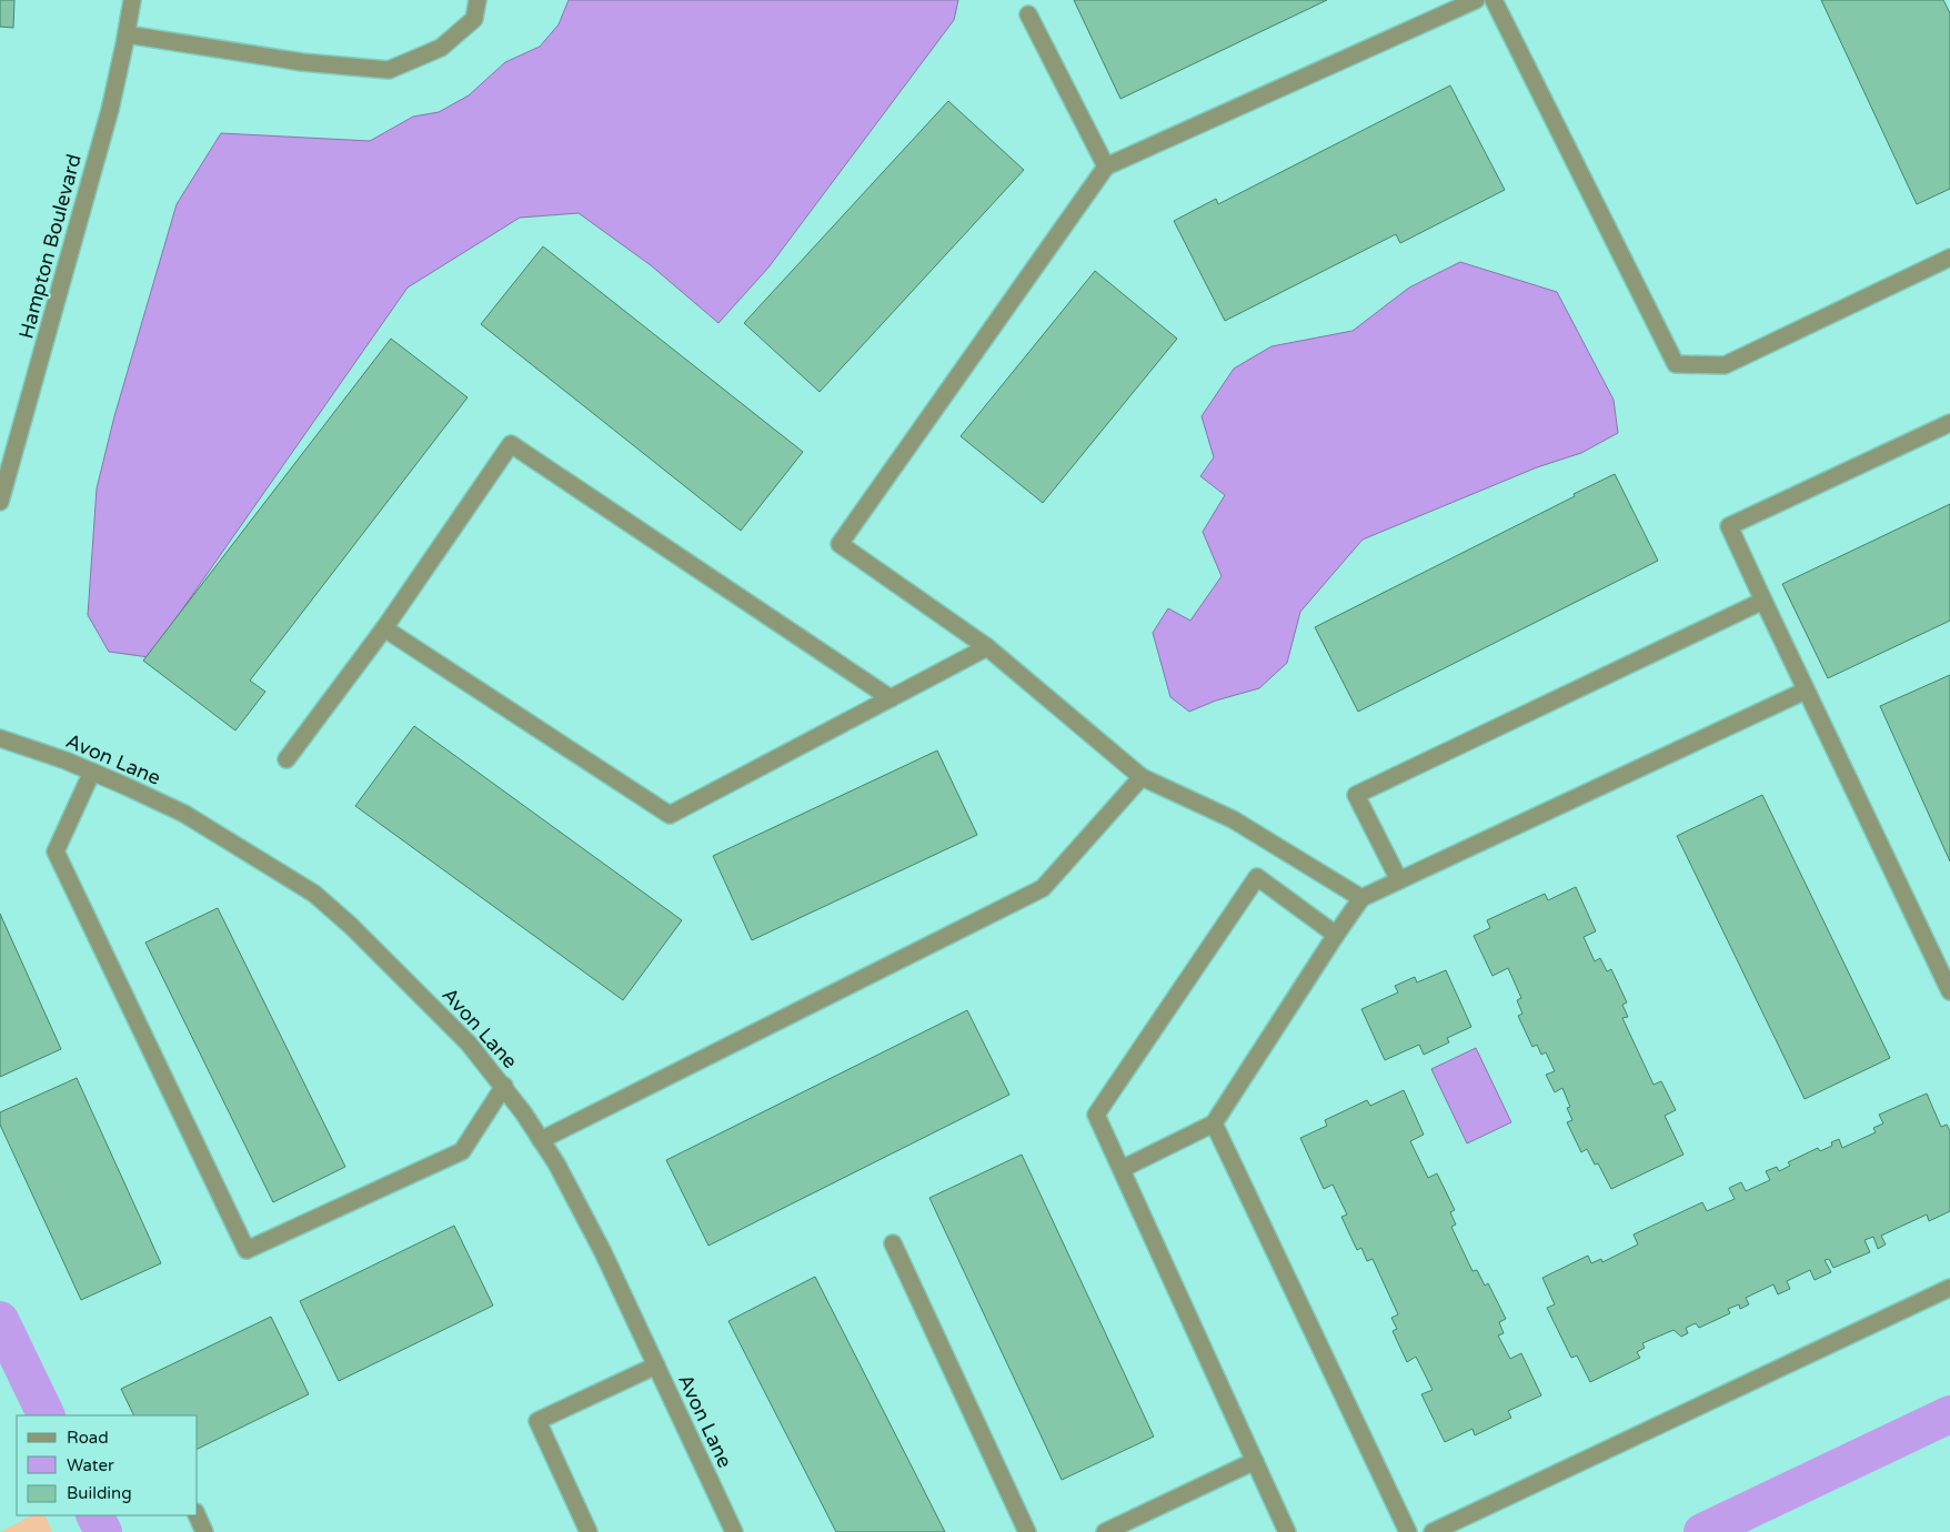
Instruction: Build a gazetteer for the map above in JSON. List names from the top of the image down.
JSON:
{
  "streets": {
    "street": ["Hampton Boulevard", "Avon Lane"]
  },
  "legend": ["Road", "Water", "Building"]
}
